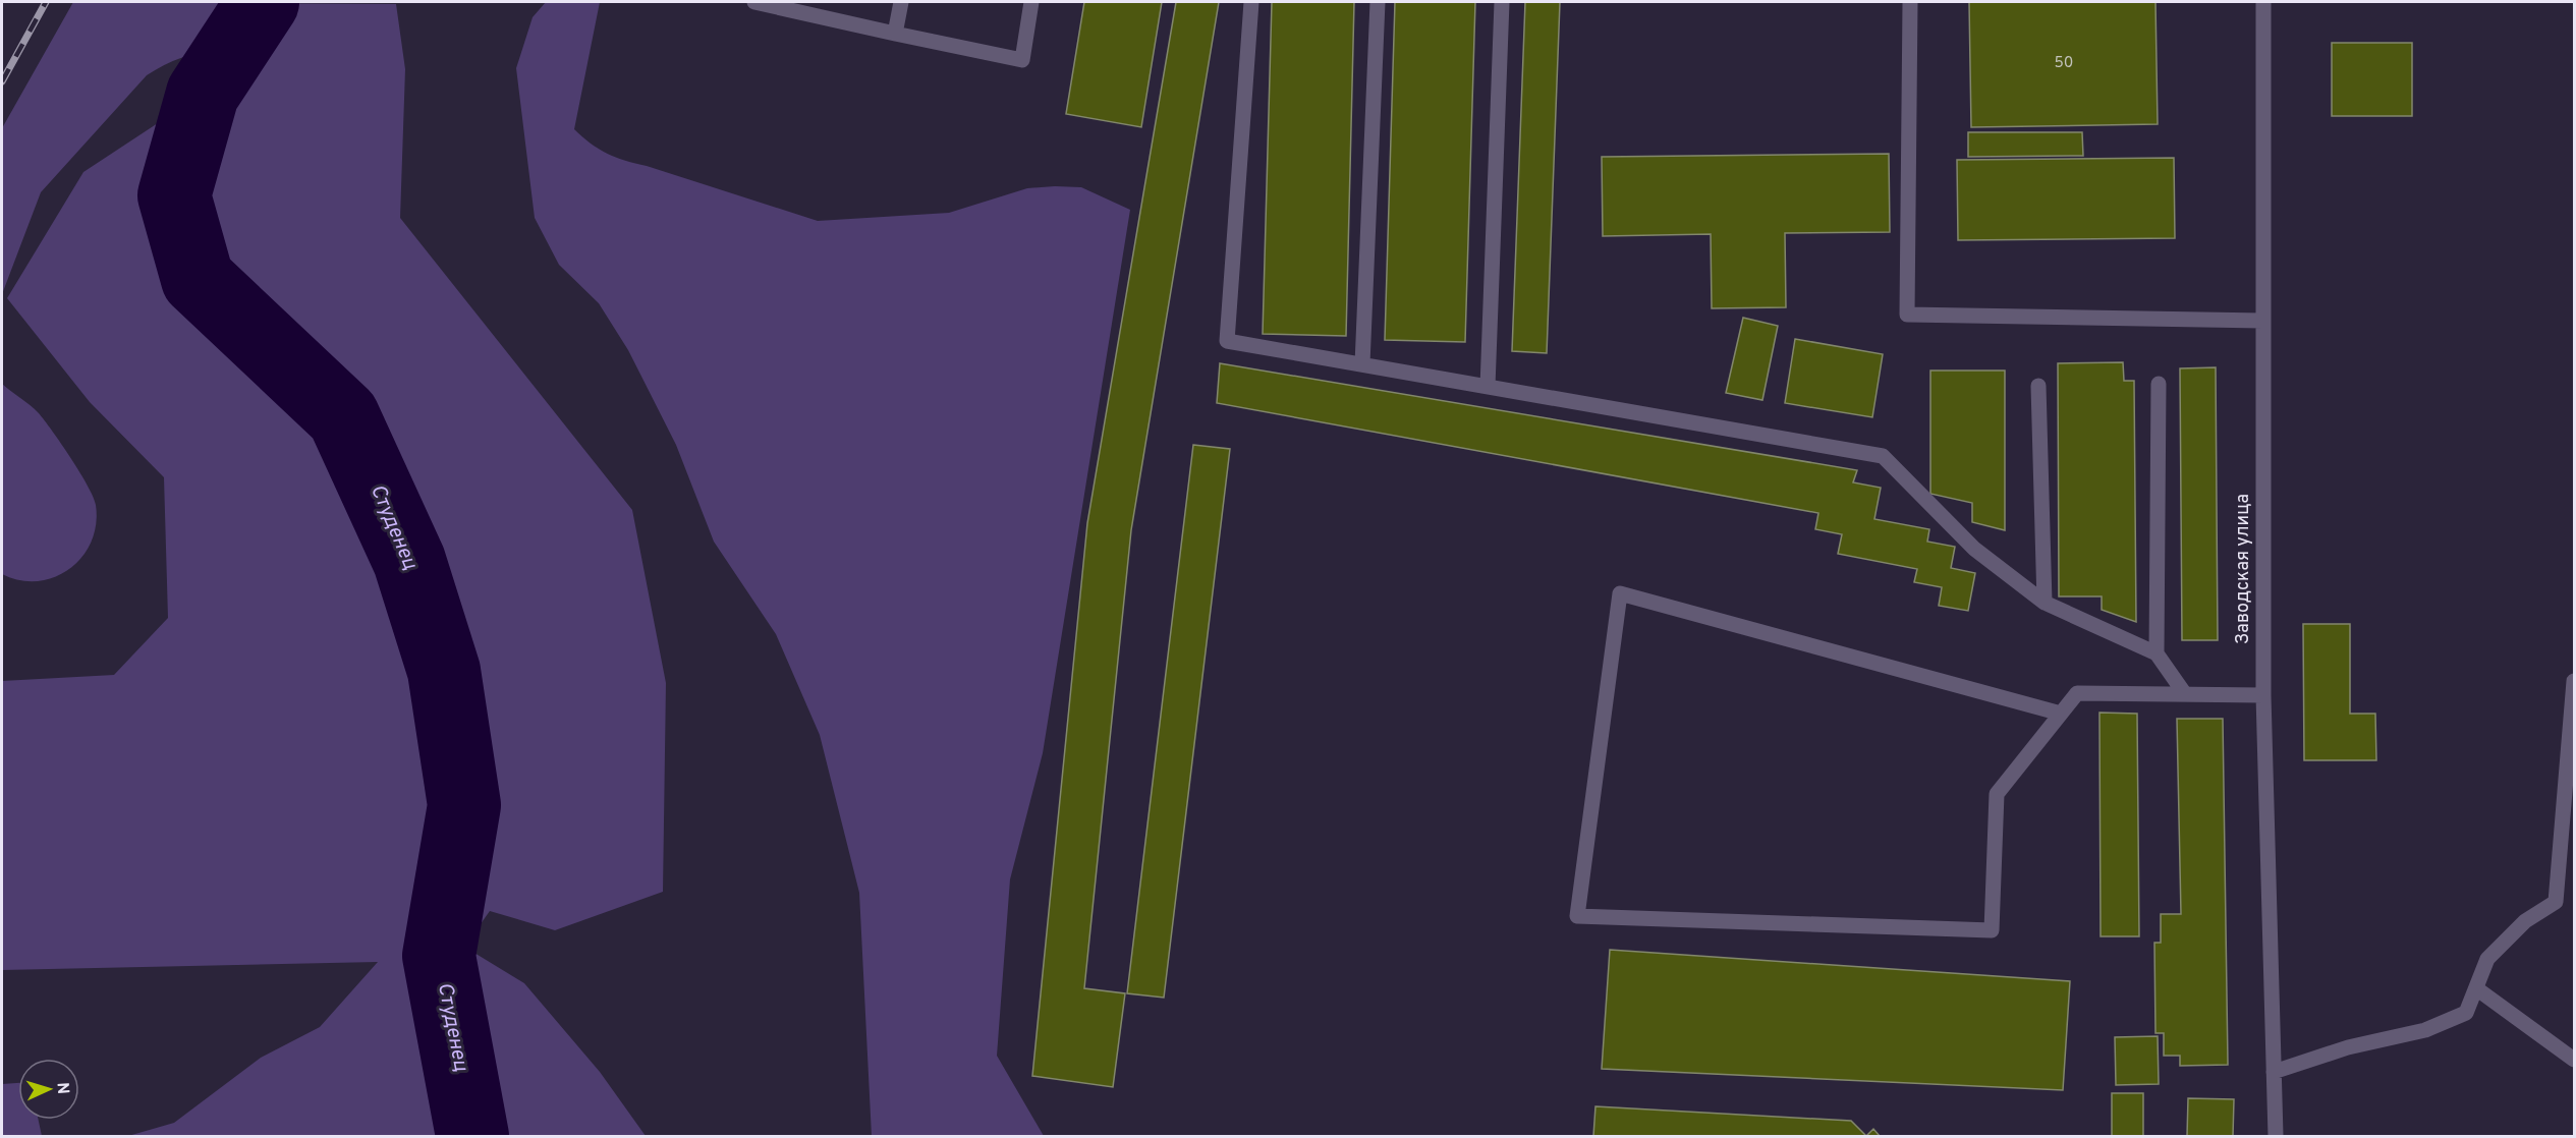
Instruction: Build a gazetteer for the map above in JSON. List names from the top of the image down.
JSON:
{
  "streets": {
    "street": ["Заводская улица"]
  },
  "water": ["Студенец"],
  "house_numbers": ["50"],
  "north": "right"
}
